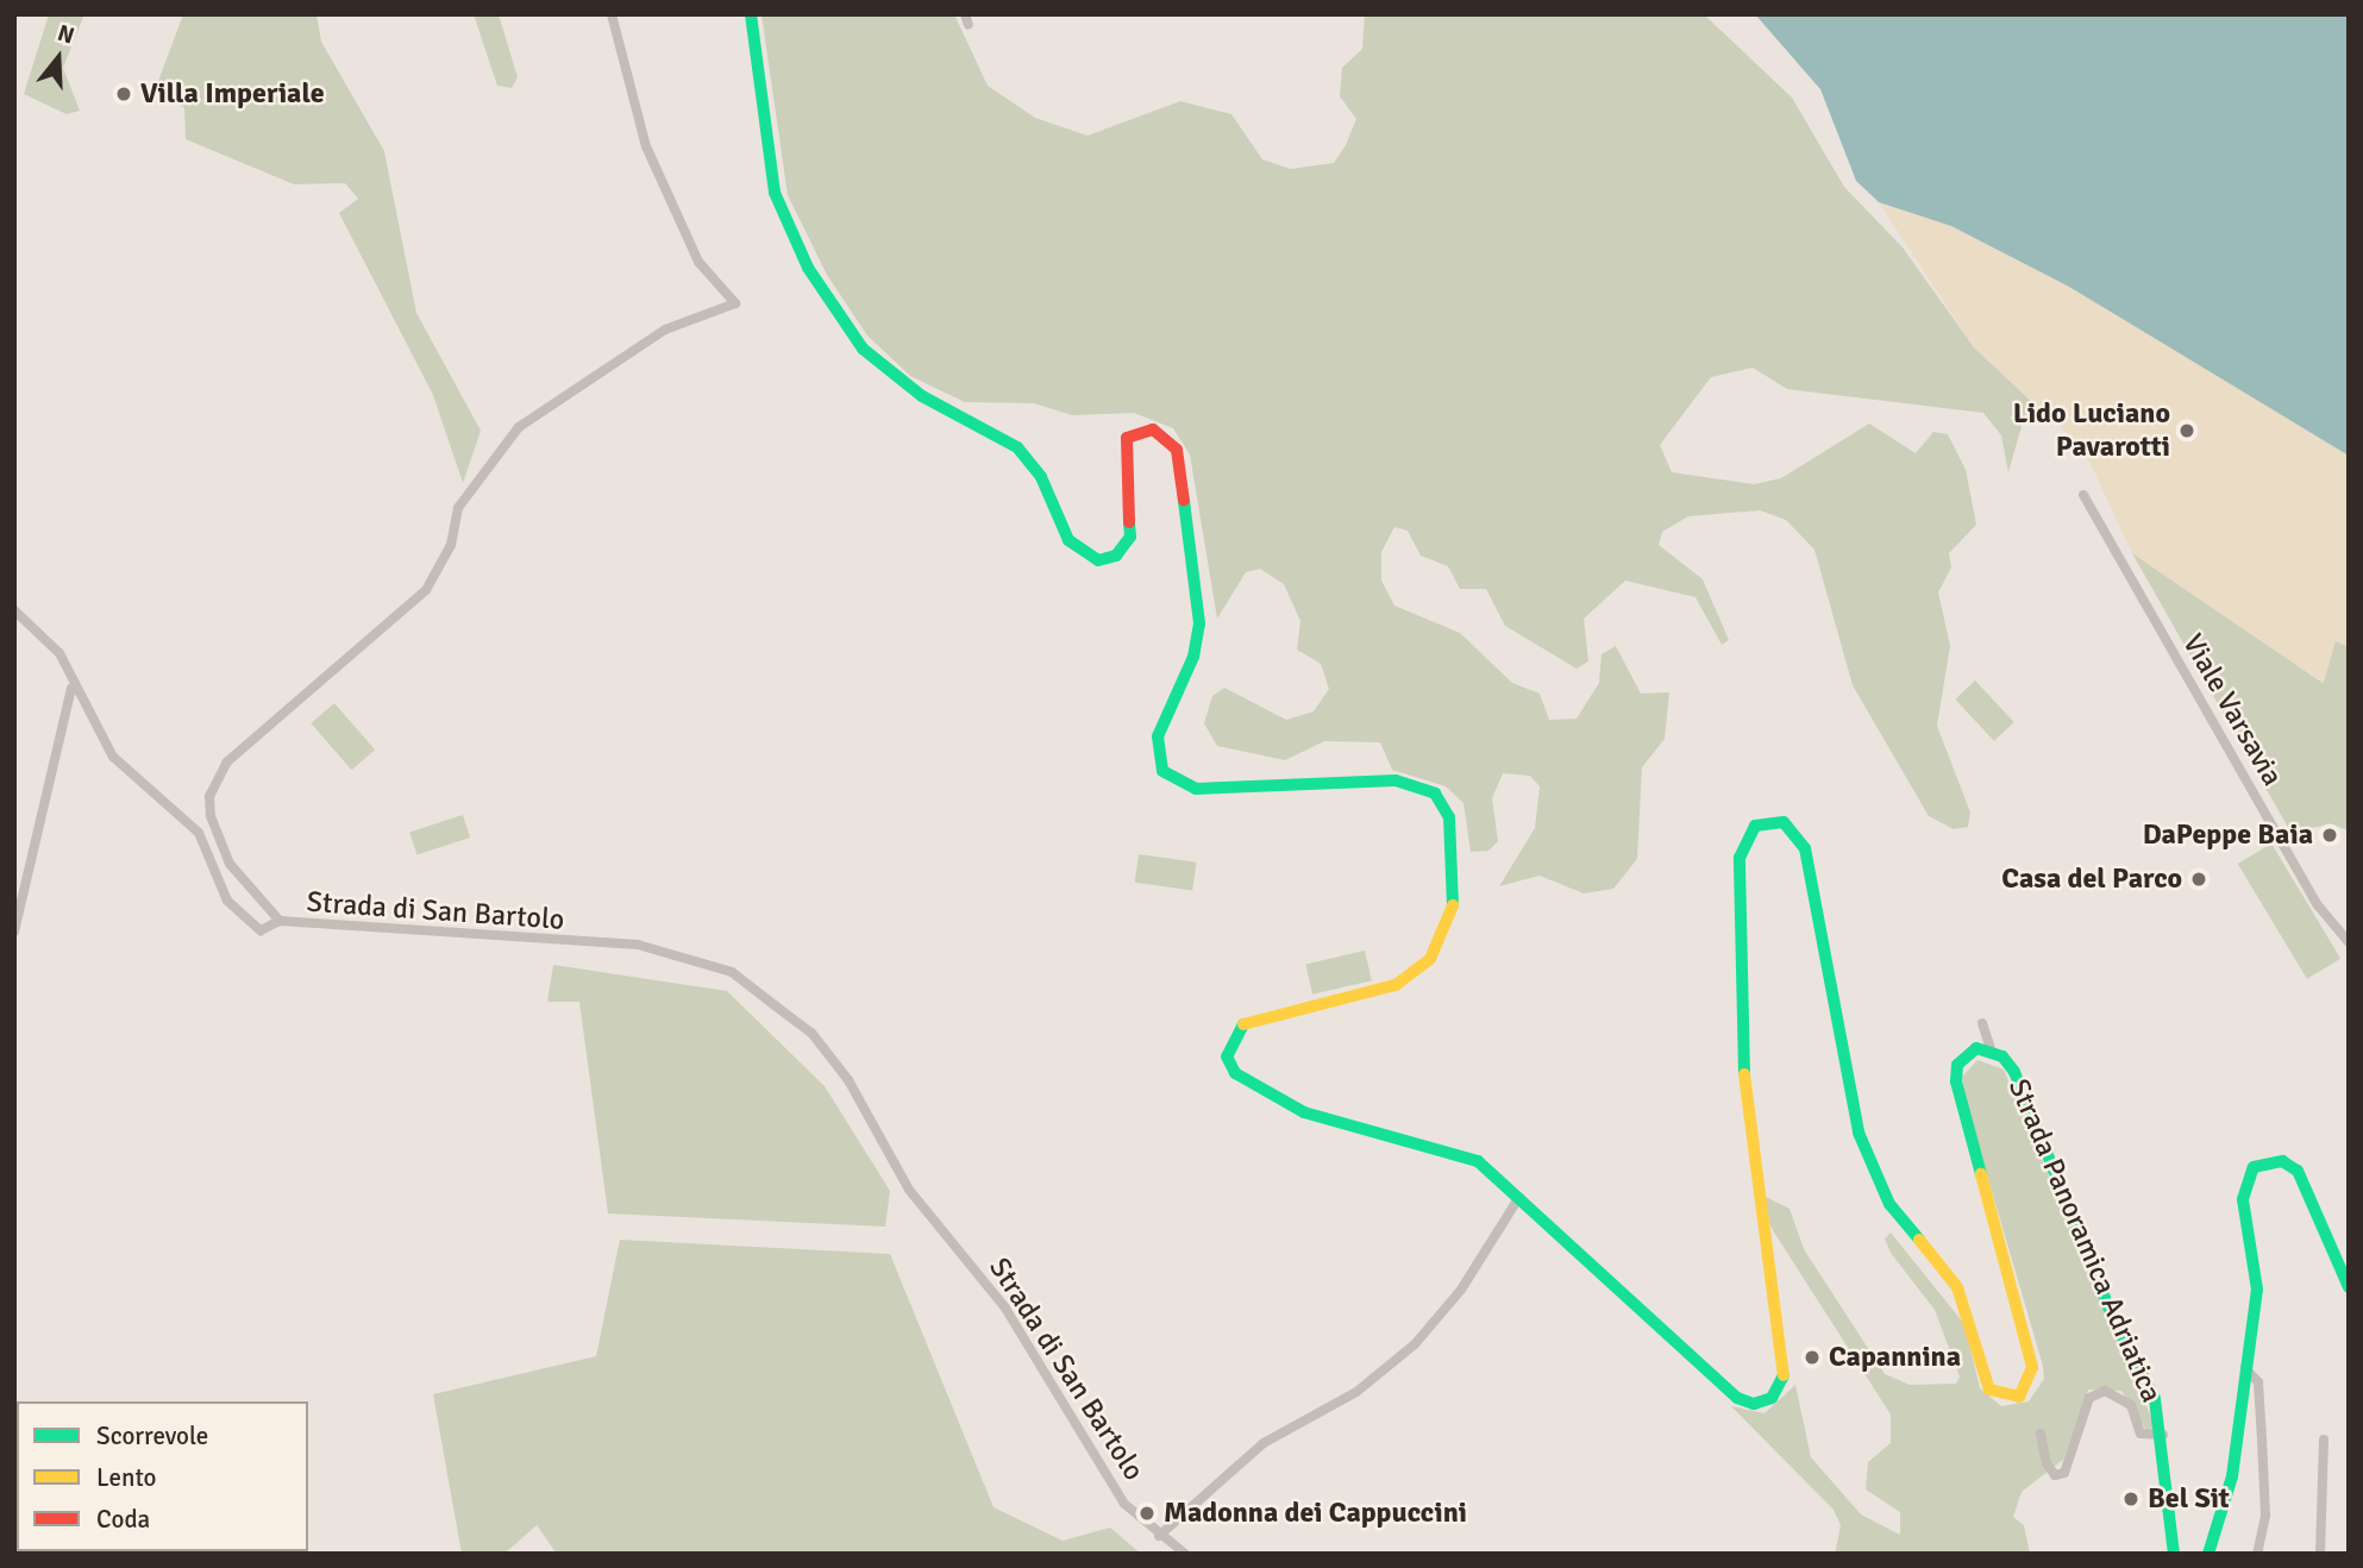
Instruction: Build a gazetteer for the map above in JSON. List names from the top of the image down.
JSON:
{
  "streets": {
    "street": ["Viale Varsavia", "Strada di San Bartolo", "Strada Panoramica Adriatica"]
  },
  "places": [
    "Villa Imperiale",
    "Lido Luciano Pavarotti",
    "DaPeppe Baia",
    "Casa del Parco",
    "Capannina",
    "Bel Sit",
    "Madonna dei Cappuccini"
  ],
  "legend": ["Scorrevole", "Lento", "Coda"],
  "north": "top"
}
